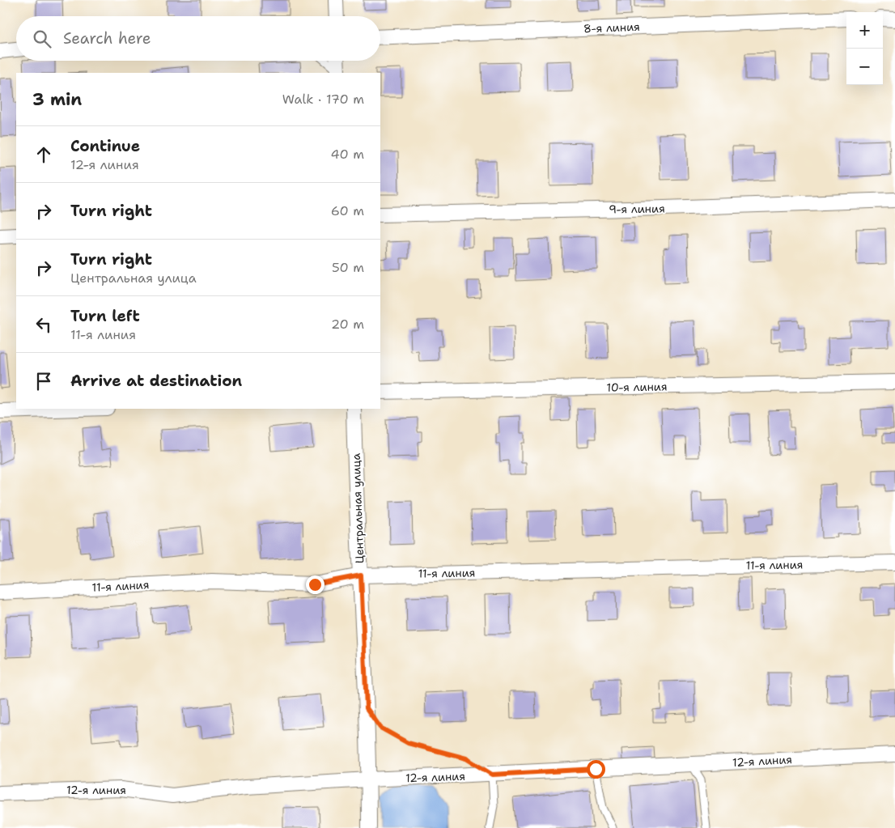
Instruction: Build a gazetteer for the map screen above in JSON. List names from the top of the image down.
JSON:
{
  "streets": {
    "street": [
      "8-я линия",
      "9-я линия",
      "10-я линия",
      "Центральная улица",
      "11-я линия",
      "12-я линия"
    ]
  },
  "crossings": [
    ["Центральная улица", "11-я линия"],
    ["Центральная улица", "12-я линия"]
  ],
  "page": {
    "map_buttons": ["+", "−"],
    "search": "Search here",
    "heading": ["3 min", "Walk · 170 m"],
    "list": [
      ["Continue", "12-я линия", "40 m"],
      ["Turn right", "60 m"],
      ["Turn right", "Центральная улица", "50 m"],
      ["Turn left", "11-я линия", "20 m"],
      "Arrive at destination"
    ]
  }
}
